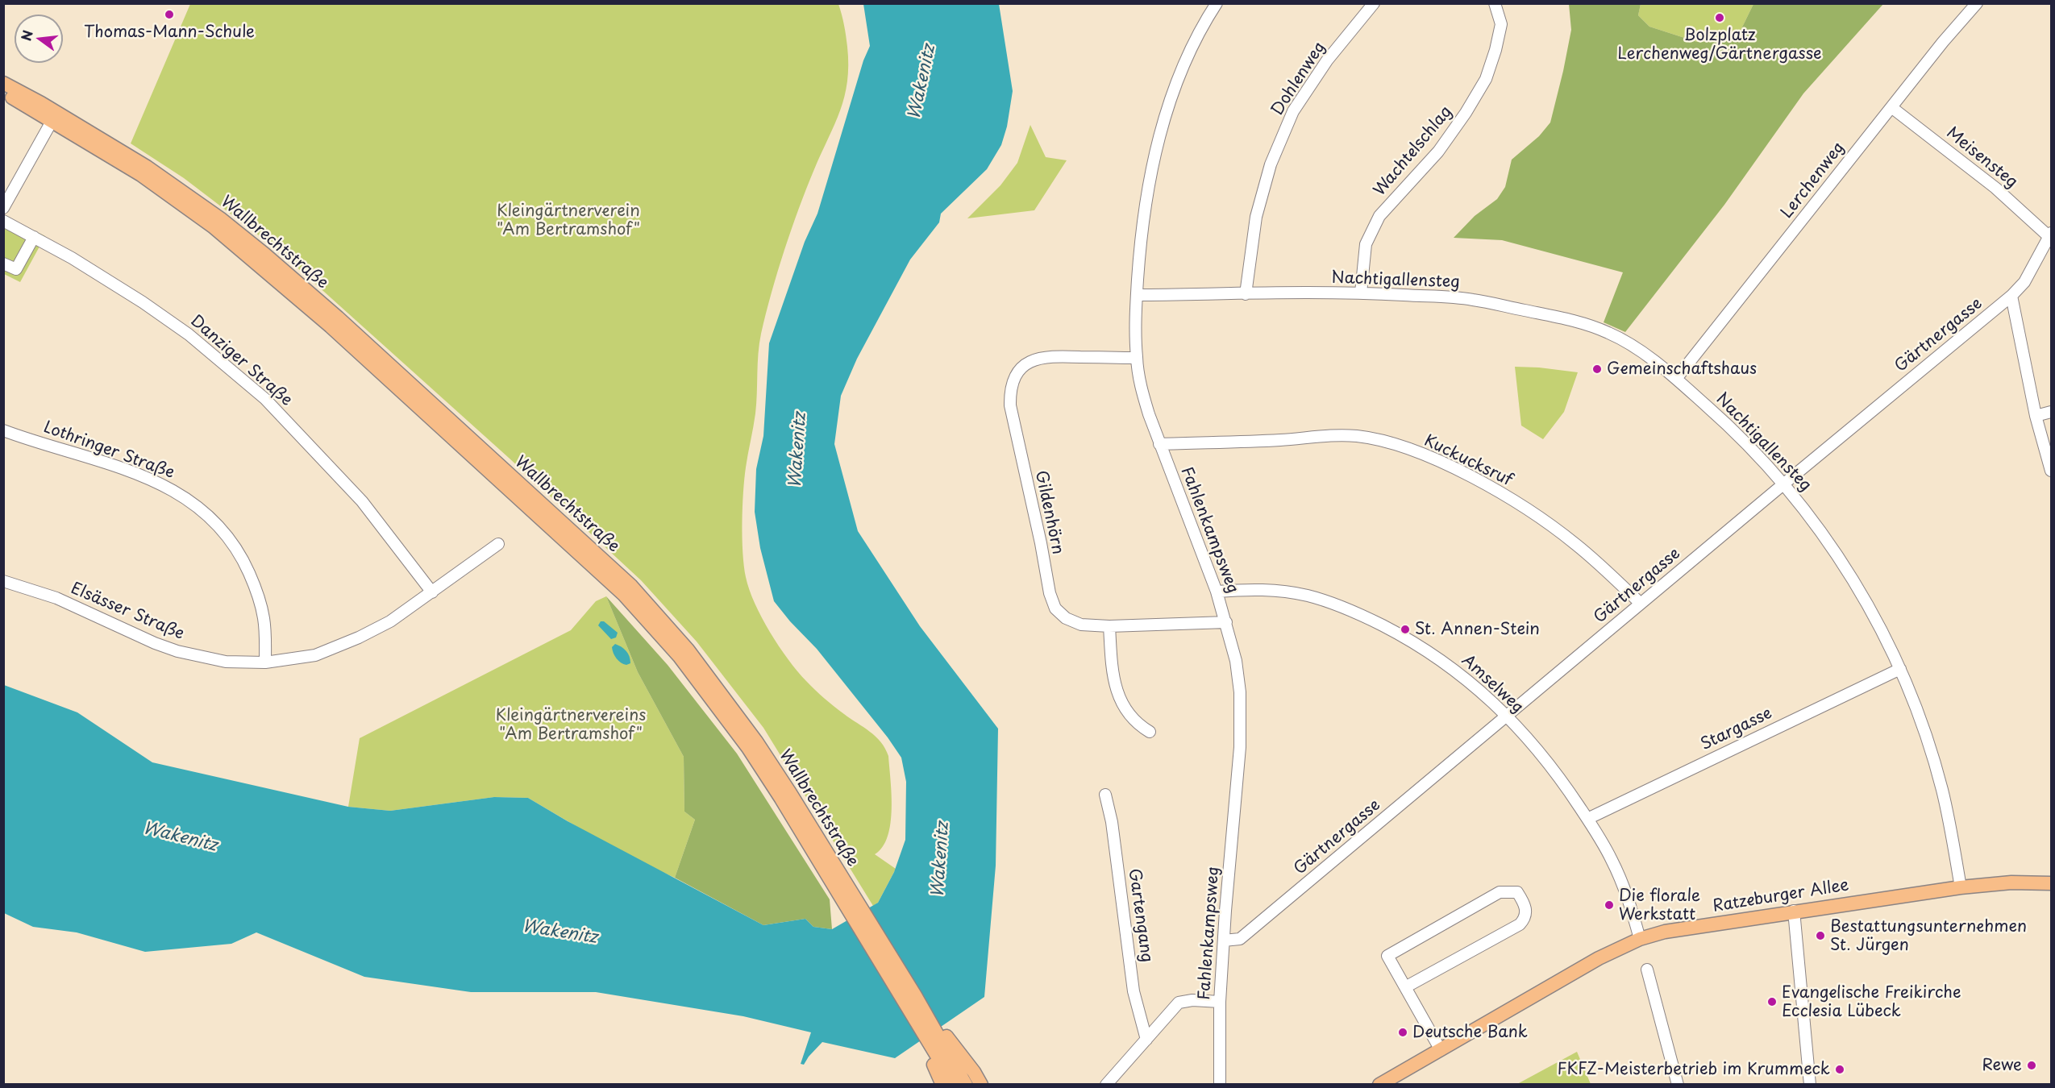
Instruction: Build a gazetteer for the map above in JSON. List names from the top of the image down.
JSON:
{
  "streets": {
    "main road": ["Wallbrechtstraße", "Ratzeburger Allee"],
    "street": [
      "Dohlenweg",
      "Wachtelschlag",
      "Meisensteg",
      "Lerchenweg",
      "Nachtigallensteg",
      "Gärtnergasse",
      "Danziger Straße",
      "Lothringer Straße",
      "Kuckucksruf",
      "Gildenhörn",
      "Fahlenkampsweg",
      "Elsässer Straße",
      "Amselweg",
      "Stargasse",
      "Gartengang"
    ]
  },
  "crossings": [
    ["Dohlenweg", "Nachtigallensteg"],
    ["Wachtelschlag", "Nachtigallensteg"],
    ["Meisensteg", "Lerchenweg"],
    ["Meisensteg", "Gärtnergasse"],
    ["Lerchenweg", "Nachtigallensteg"],
    ["Nachtigallensteg", "Gärtnergasse"],
    ["Nachtigallensteg", "Fahlenkampsweg"],
    ["Nachtigallensteg", "Stargasse"],
    ["Nachtigallensteg", "Ratzeburger Allee"],
    ["Gärtnergasse", "Kuckucksruf"],
    ["Gärtnergasse", "Fahlenkampsweg"],
    ["Gärtnergasse", "Amselweg"],
    ["Danziger Straße", "Elsässer Straße"],
    ["Lothringer Straße", "Elsässer Straße"],
    ["Kuckucksruf", "Fahlenkampsweg"],
    ["Gildenhörn", "Fahlenkampsweg"],
    ["Fahlenkampsweg", "Amselweg"],
    ["Amselweg", "Stargasse"],
    ["Amselweg", "Ratzeburger Allee"]
  ],
  "water": ["Wakenitz"],
  "parks": ["Kleingärtnerverein \"Am Bertramshof\"", "Kleingärtnervereins \"Am Bertramshof\""],
  "places": [
    "Thomas-Mann-Schule",
    "Bolzplatz Lerchenweg/Gärtnergasse",
    "Gemeinschaftshaus",
    "St. Annen-Stein",
    "Die florale Werkstatt",
    "Bestattungsunternehmen St. Jürgen",
    "Evangelische Freikirche Ecclesia Lübeck",
    "Deutsche Bank",
    "Rewe",
    "FKFZ-Meisterbetrieb im Krummeck"
  ],
  "north": "left"
}
